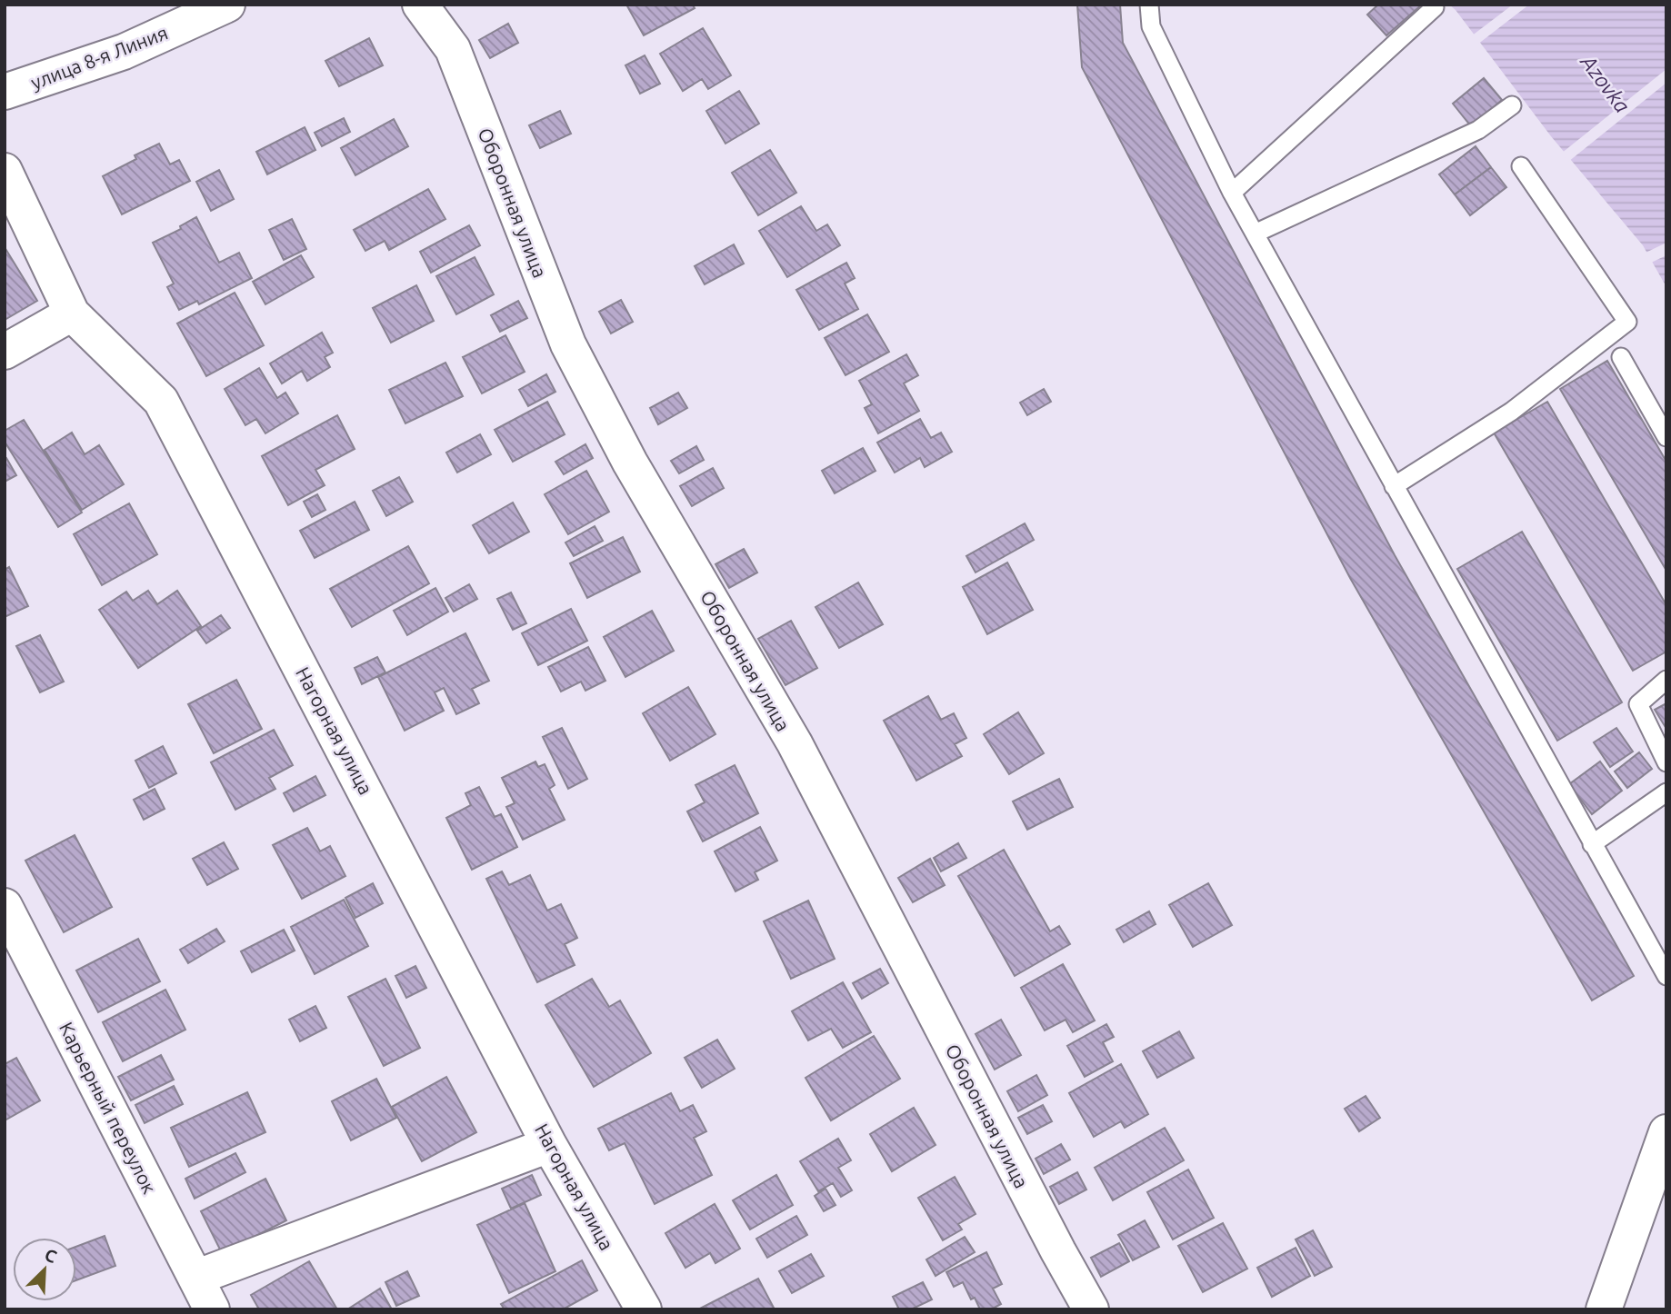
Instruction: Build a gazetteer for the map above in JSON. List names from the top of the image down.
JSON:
{
  "streets": {
    "street": [
      "улица 8-я Линия",
      "Оборонная улица",
      "Нагорная улица",
      "Карьерный переулок"
    ]
  },
  "water": ["Azovka"],
  "north": "top right"
}
